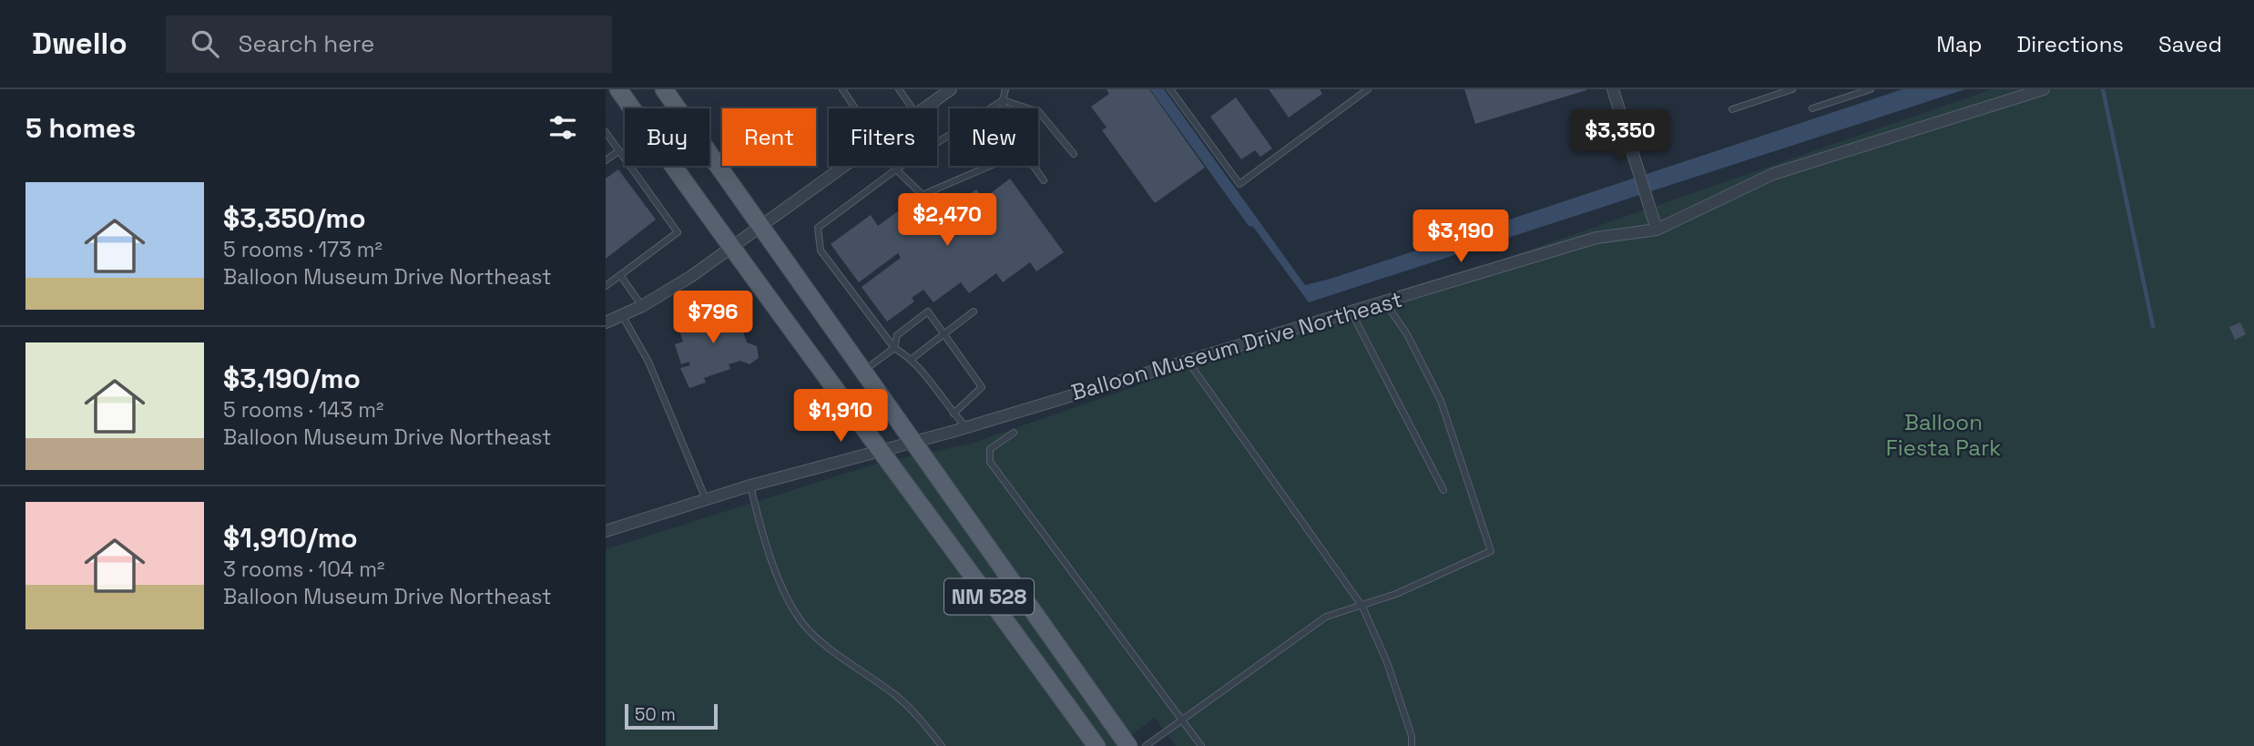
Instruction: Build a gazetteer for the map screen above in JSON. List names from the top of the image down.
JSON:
{
  "streets": {
    "main road": ["NM 528"],
    "street": ["Balloon Museum Drive Northeast"]
  },
  "crossings": [
    ["Balloon Museum Drive Northeast", "NM 528"]
  ],
  "parks": ["Balloon Fiesta Park"],
  "scale_bar": "50 m",
  "page": {
    "header": "Dwello",
    "search": "Search here",
    "nav": ["Map", "Directions", "Saved"],
    "heading": "5 homes",
    "chip": [
      "Buy",
      "Rent",
      "Filters",
      "New"
    ],
    "price": [
      "$3,350",
      "$2,470",
      "$3,190",
      "$796",
      "$1,910"
    ],
    "list": [
      {
        "name": "$3,350/mo",
        "note": "5 rooms · 173 m² · Balloon Museum Drive Northeast"
      },
      {
        "name": "$3,190/mo",
        "note": "5 rooms · 143 m² · Balloon Museum Drive Northeast"
      },
      {
        "name": "$1,910/mo",
        "note": "3 rooms · 104 m² · Balloon Museum Drive Northeast"
      }
    ],
    "scale": "50 m"
  }
}
